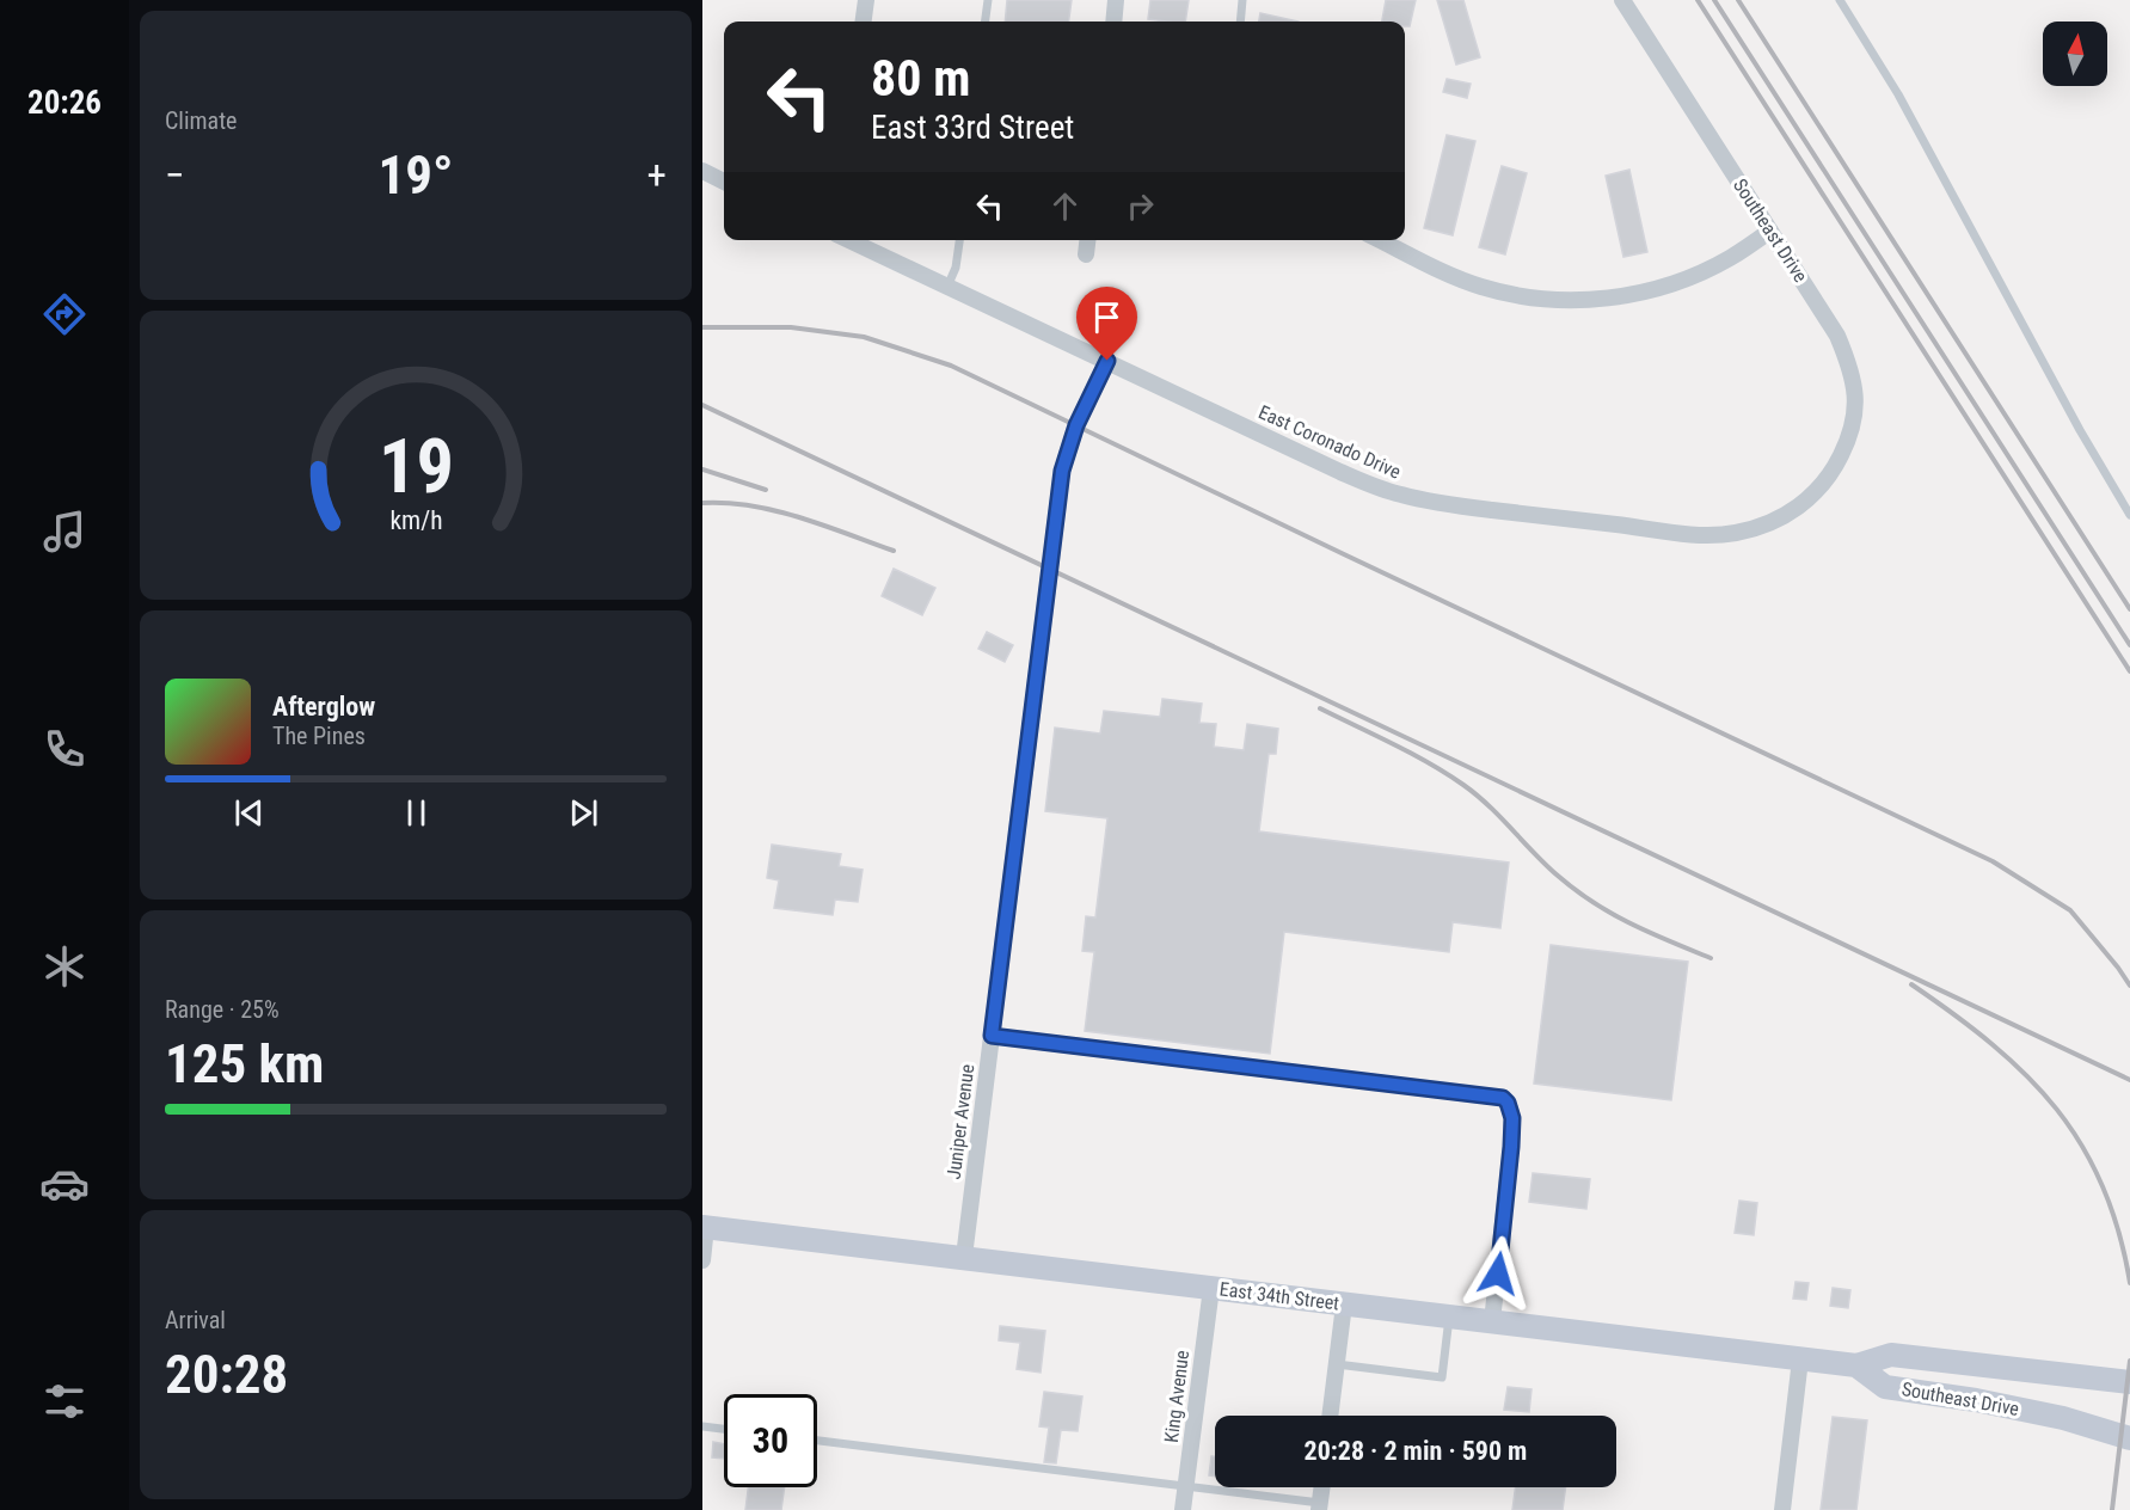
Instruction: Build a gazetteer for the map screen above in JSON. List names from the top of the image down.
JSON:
{
  "streets": {
    "main road": ["Southeast Drive", "East 34th Street"],
    "street": ["East Coronado Drive", "Juniper Avenue", "King Avenue"]
  },
  "crossings": [
    ["Southeast Drive", "East Coronado Drive"],
    ["Southeast Drive", "East 34th Street"],
    ["East Coronado Drive", "Juniper Avenue"],
    ["Juniper Avenue", "East 34th Street"],
    ["East 34th Street", "King Avenue"]
  ],
  "north": "top",
  "page": {
    "tabs": "20:26",
    "tile": [
      "Climate",
      ["Range · 25%", "125 km"],
      ["Arrival", "20:28"]
    ],
    "turn": ["80 m", "East 33rd Street"],
    "heat": ["−", "19°", "+"],
    "song": ["Afterglow", "The Pines"],
    "limit": "30",
    "trip": "20:28 · 2 min · 590 m",
    "gauge": ["19", "km/h"]
  }
}
